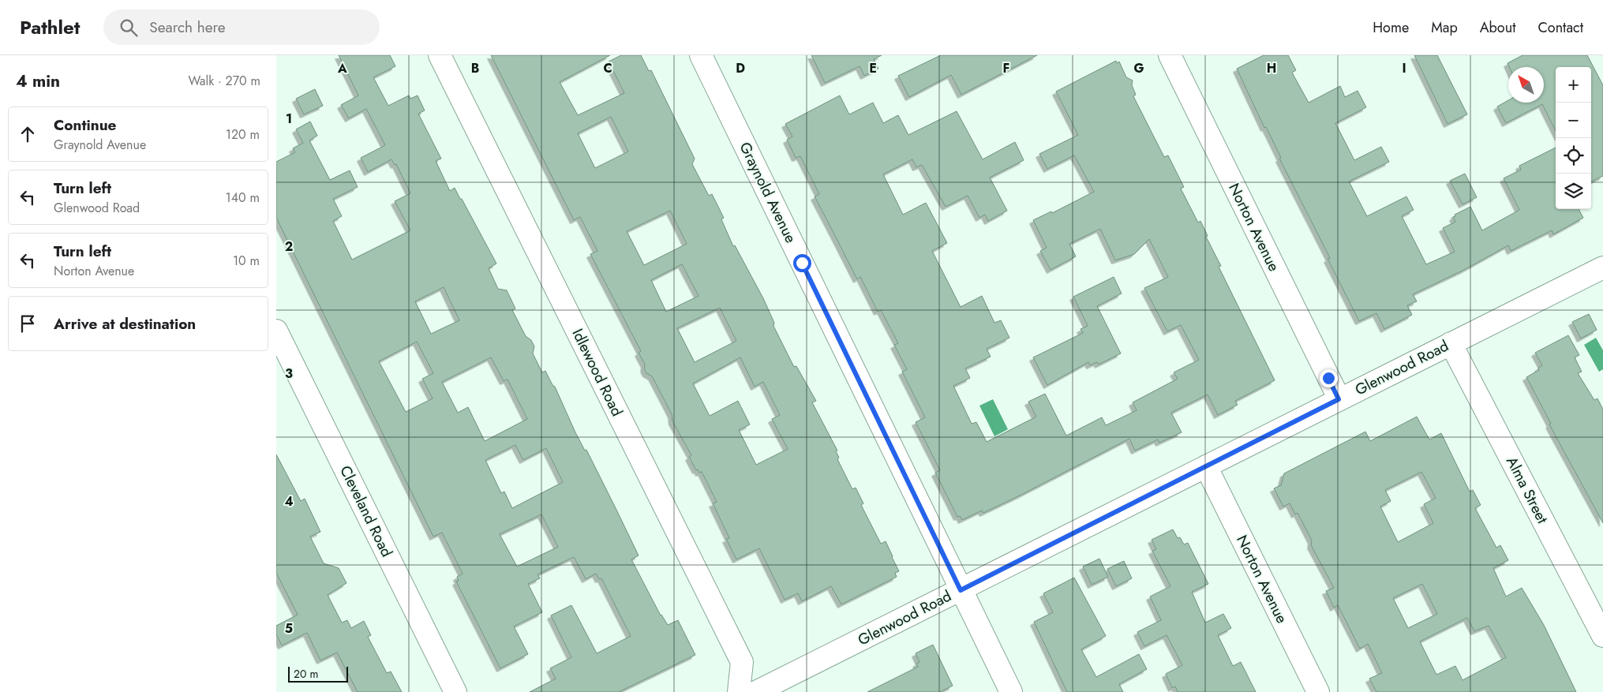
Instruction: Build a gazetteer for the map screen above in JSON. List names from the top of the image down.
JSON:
{
  "streets": {
    "street": [
      "Graynold Avenue",
      "Norton Avenue",
      "Glenwood Road",
      "Idlewood Road",
      "Alma Street",
      "Cleveland Road"
    ]
  },
  "crossings": [
    ["Graynold Avenue", "Glenwood Road"],
    ["Norton Avenue", "Glenwood Road"],
    ["Glenwood Road", "Alma Street"]
  ],
  "scale_bar": "20 m",
  "north": "top left",
  "page": {
    "header": "Pathlet",
    "search": "Search here",
    "nav": [
      "Home",
      "Map",
      "About",
      "Contact"
    ],
    "heading": ["4 min", "Walk · 270 m"],
    "map_buttons": ["+", "−"],
    "list": [
      ["Continue", "Graynold Avenue", "120 m"],
      ["Turn left", "Glenwood Road", "140 m"],
      ["Turn left", "Norton Avenue", "10 m"],
      "Arrive at destination"
    ],
    "scale": "20 m"
  },
  "grid": {
    "columns": [
      "A",
      "B",
      "C",
      "D",
      "E",
      "F",
      "G",
      "H",
      "I"
    ],
    "rows": [
      "1",
      "2",
      "3",
      "4",
      "5"
    ]
  }
}
